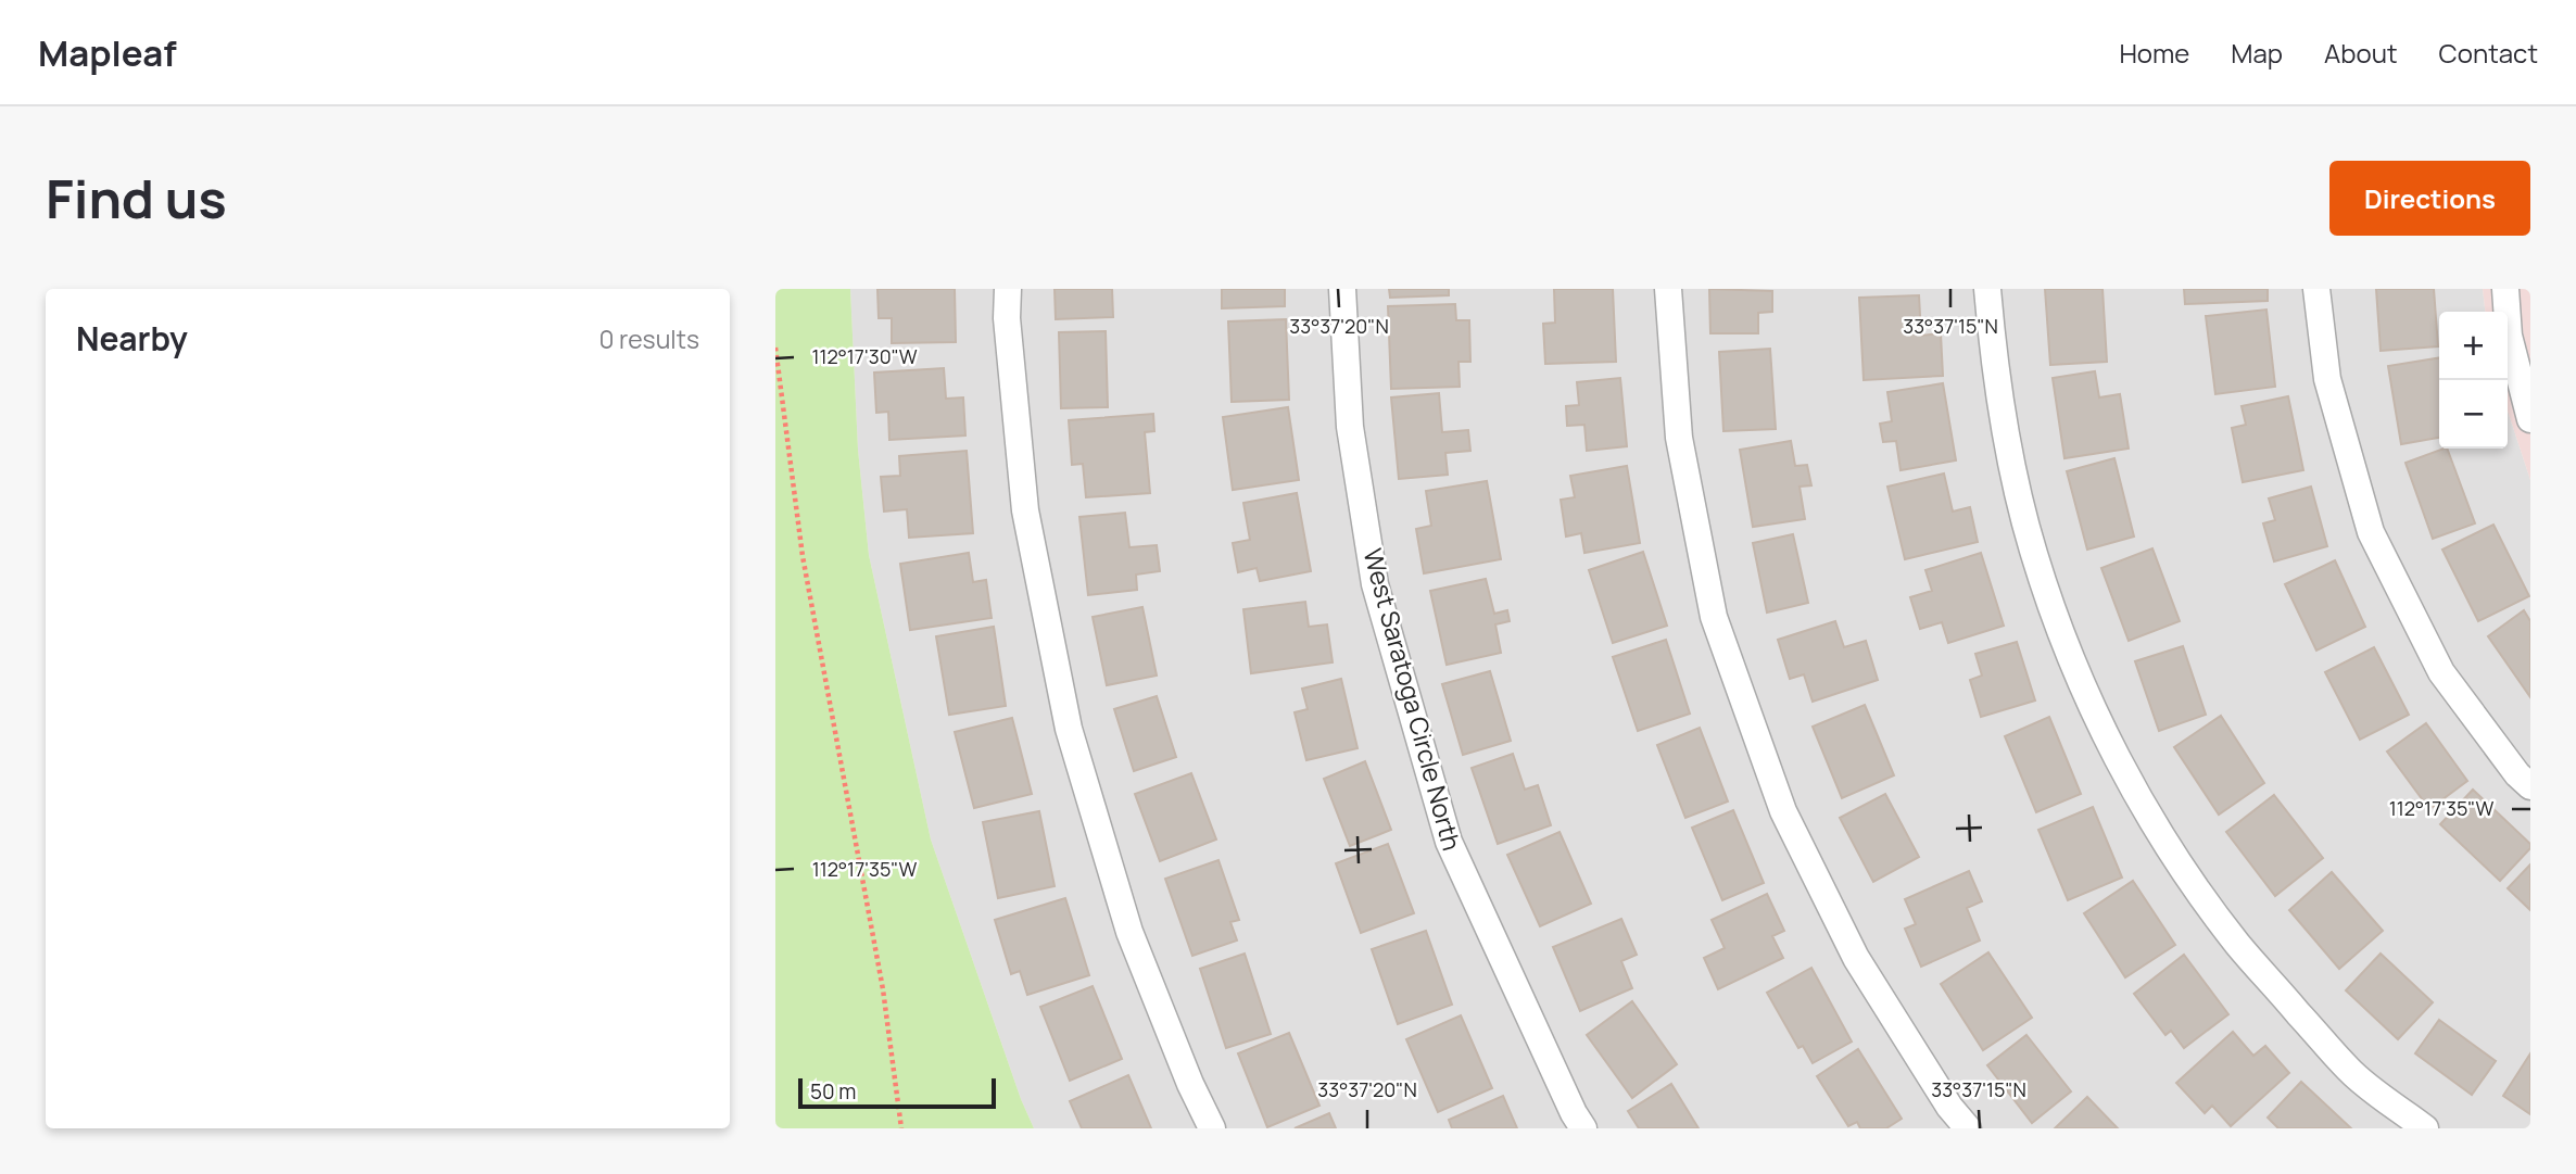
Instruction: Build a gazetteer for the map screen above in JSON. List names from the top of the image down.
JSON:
{
  "streets": {
    "street": ["West Saratoga Circle North"]
  },
  "scale_bar": "50 m",
  "page": {
    "header": "Mapleaf",
    "nav": [
      "Home",
      "Map",
      "About",
      "Contact"
    ],
    "buttons": "Directions",
    "title": "Find us",
    "heading": ["Nearby", "0 results"],
    "map_buttons": ["+", "−"],
    "scale": "50 m"
  },
  "coordinates": [
    "33°37'20\"N",
    "33°37'15\"N",
    "112°17'30\"W",
    "112°17'35\"W"
  ]
}
